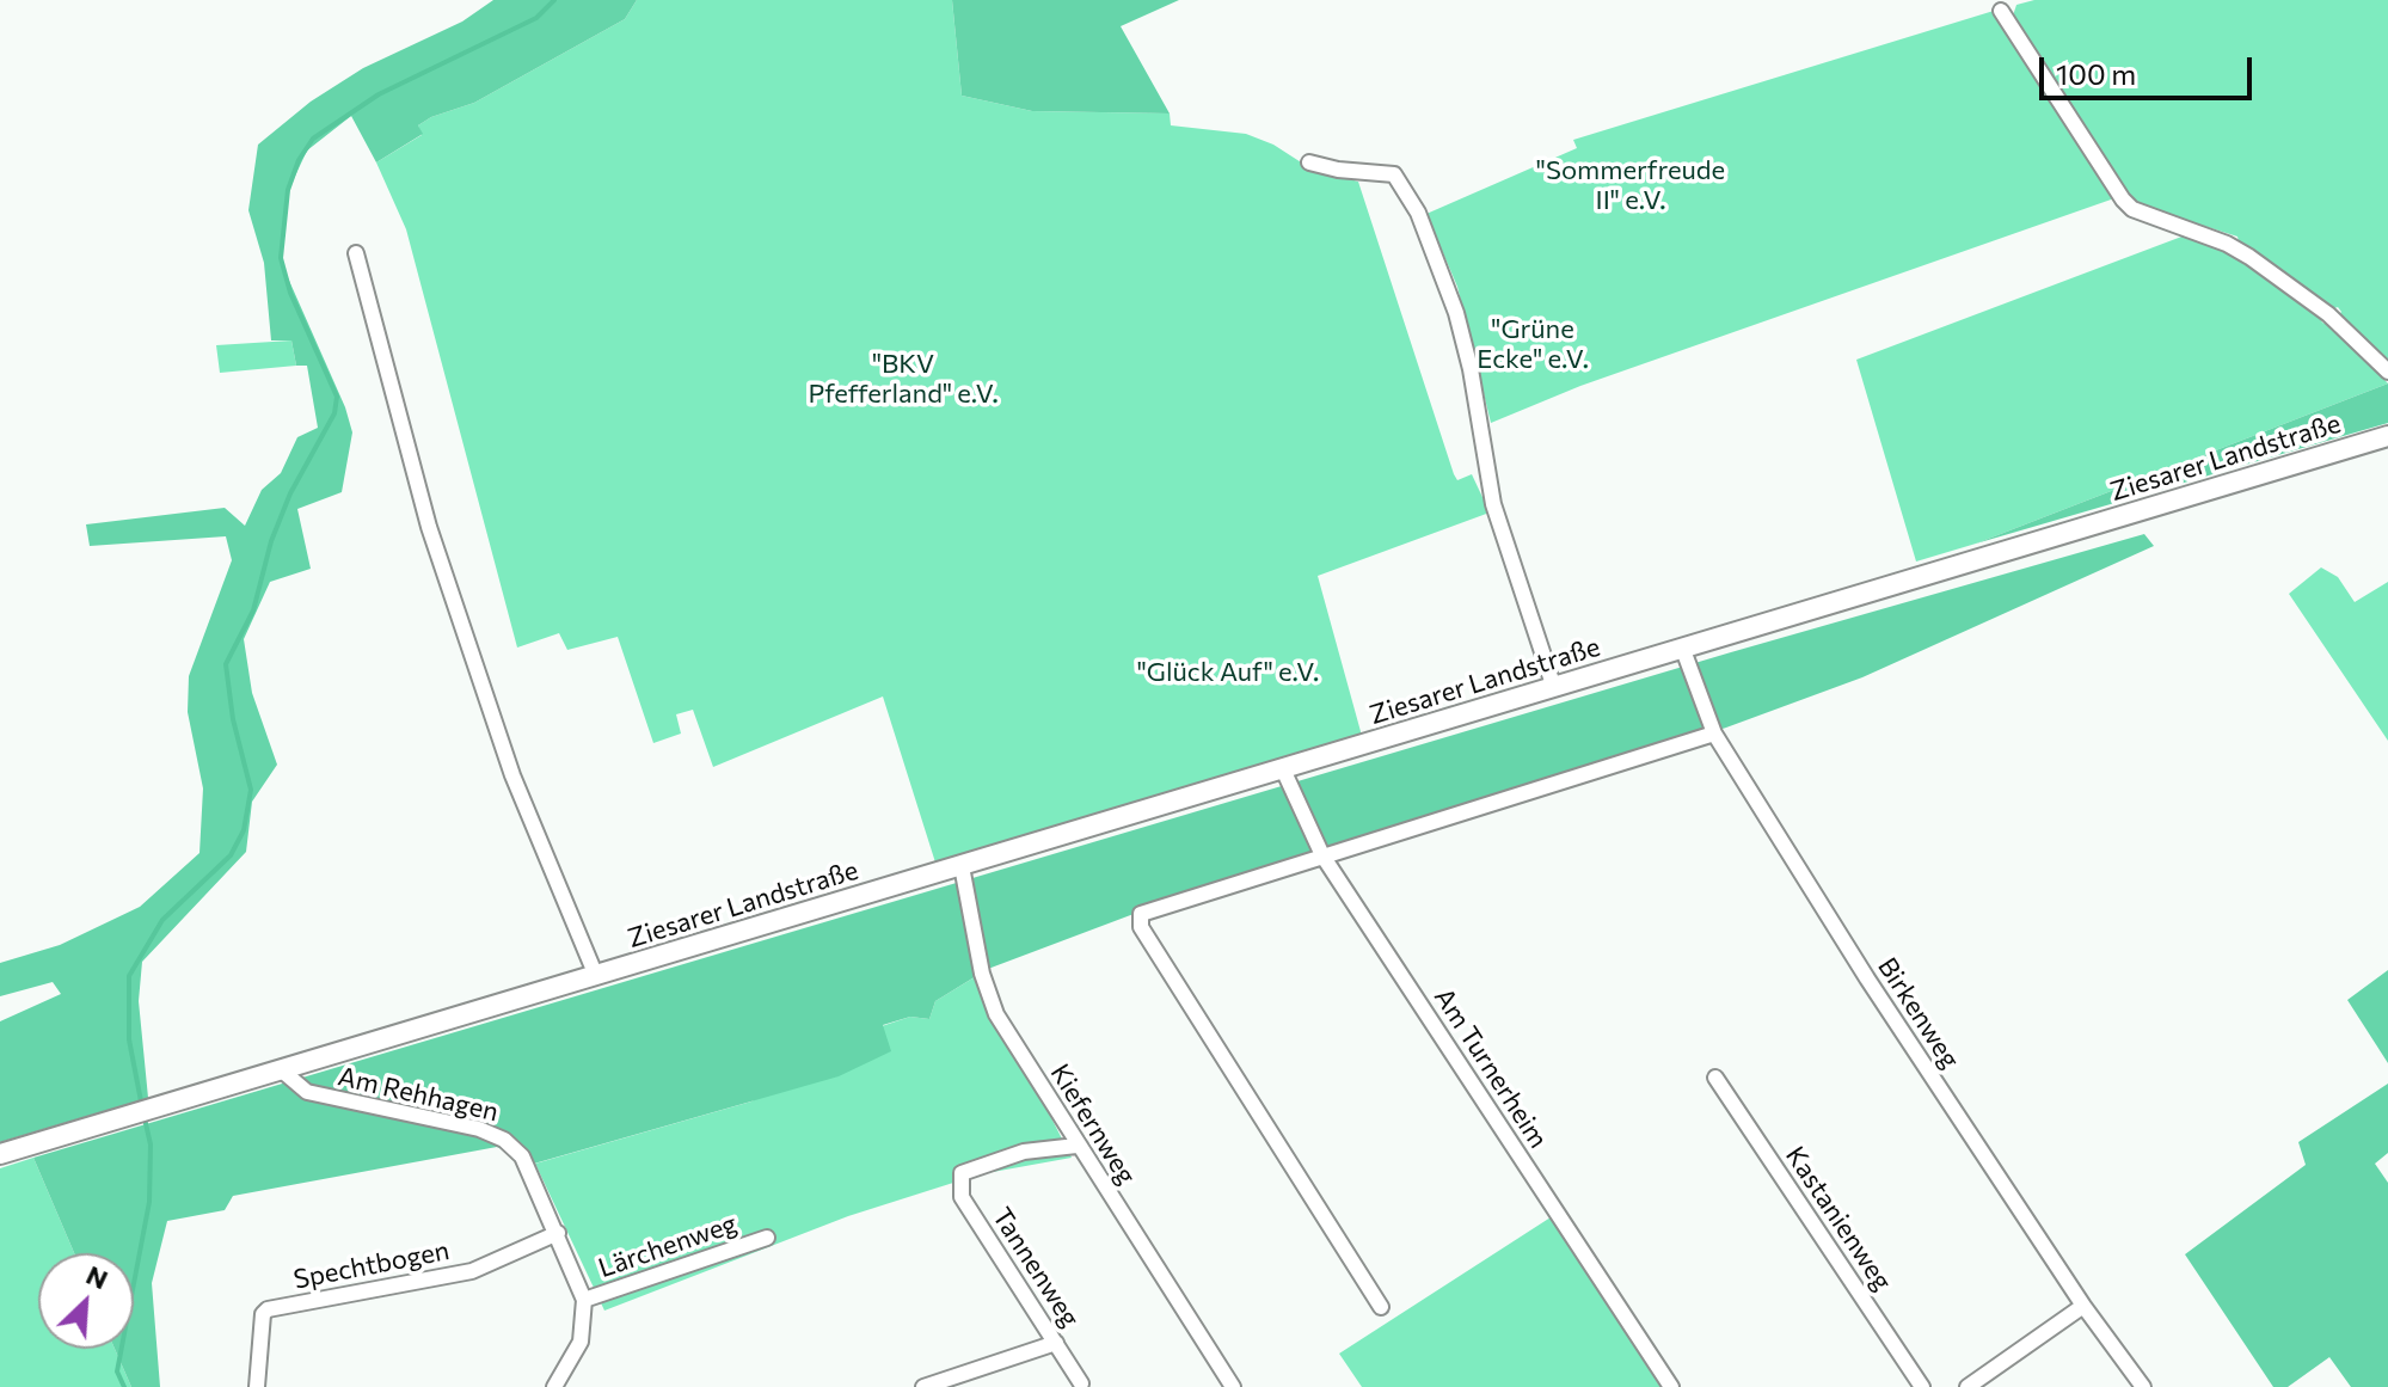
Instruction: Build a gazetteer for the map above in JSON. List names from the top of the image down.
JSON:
{
  "streets": {
    "main road": ["Ziesarer Landstraße"],
    "street": [
      "Birkenweg",
      "Am Turnerheim",
      "Am Rehhagen",
      "Kiefernweg",
      "Kastanienweg",
      "Lärchenweg",
      "Spechtbogen",
      "Tannenweg"
    ]
  },
  "crossings": [
    ["Ziesarer Landstraße", "Birkenweg"],
    ["Ziesarer Landstraße", "Am Turnerheim"],
    ["Ziesarer Landstraße", "Am Rehhagen"],
    ["Ziesarer Landstraße", "Kiefernweg"],
    ["Am Rehhagen", "Lärchenweg"],
    ["Am Rehhagen", "Spechtbogen"],
    ["Kiefernweg", "Tannenweg"]
  ],
  "parks": [
    "\"Sommerfreude II\" e.V.",
    "\"Grüne Ecke\" e.V.",
    "\"BKV Pfefferland\" e.V.",
    "\"Glück Auf\" e.V."
  ],
  "scale_bar": "100 m",
  "north": "top right"
}
